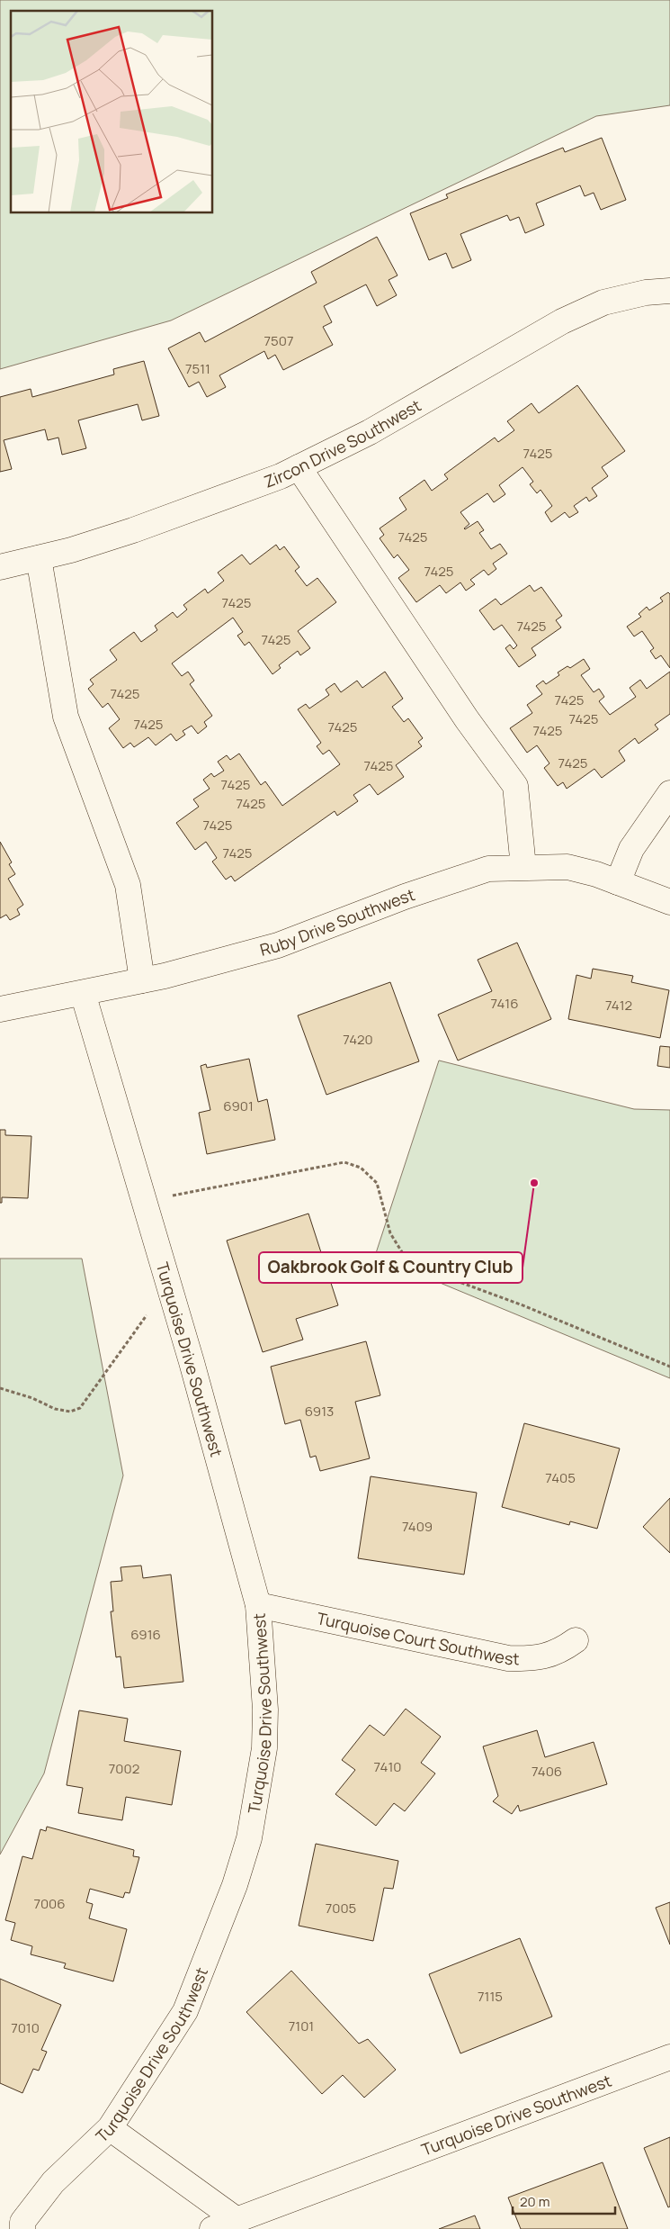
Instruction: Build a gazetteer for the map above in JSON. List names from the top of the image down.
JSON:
{
  "streets": {
    "street": [
      "Zircon Drive Southwest",
      "Ruby Drive Southwest",
      "Turquoise Drive Southwest",
      "Turquoise Court Southwest"
    ]
  },
  "crossings": [
    ["Ruby Drive Southwest", "Turquoise Drive Southwest"],
    ["Turquoise Drive Southwest", "Turquoise Court Southwest"]
  ],
  "places": ["Oakbrook Golf & Country Club"],
  "house_numbers": [
    "7507",
    "7511",
    "7425",
    "7425",
    "7425",
    "7425",
    "7425",
    "7425",
    "7425",
    "7425",
    "7425",
    "7425",
    "7425",
    "7425",
    "7425",
    "7425",
    "7425",
    "7425",
    "7425",
    "7425",
    "7416",
    "7412",
    "7420",
    "6901",
    "6913",
    "7405",
    "7409",
    "6916",
    "7410",
    "7002",
    "7406",
    "7006",
    "7005",
    "7115",
    "7101",
    "7010"
  ],
  "scale_bar": "20 m"
}
